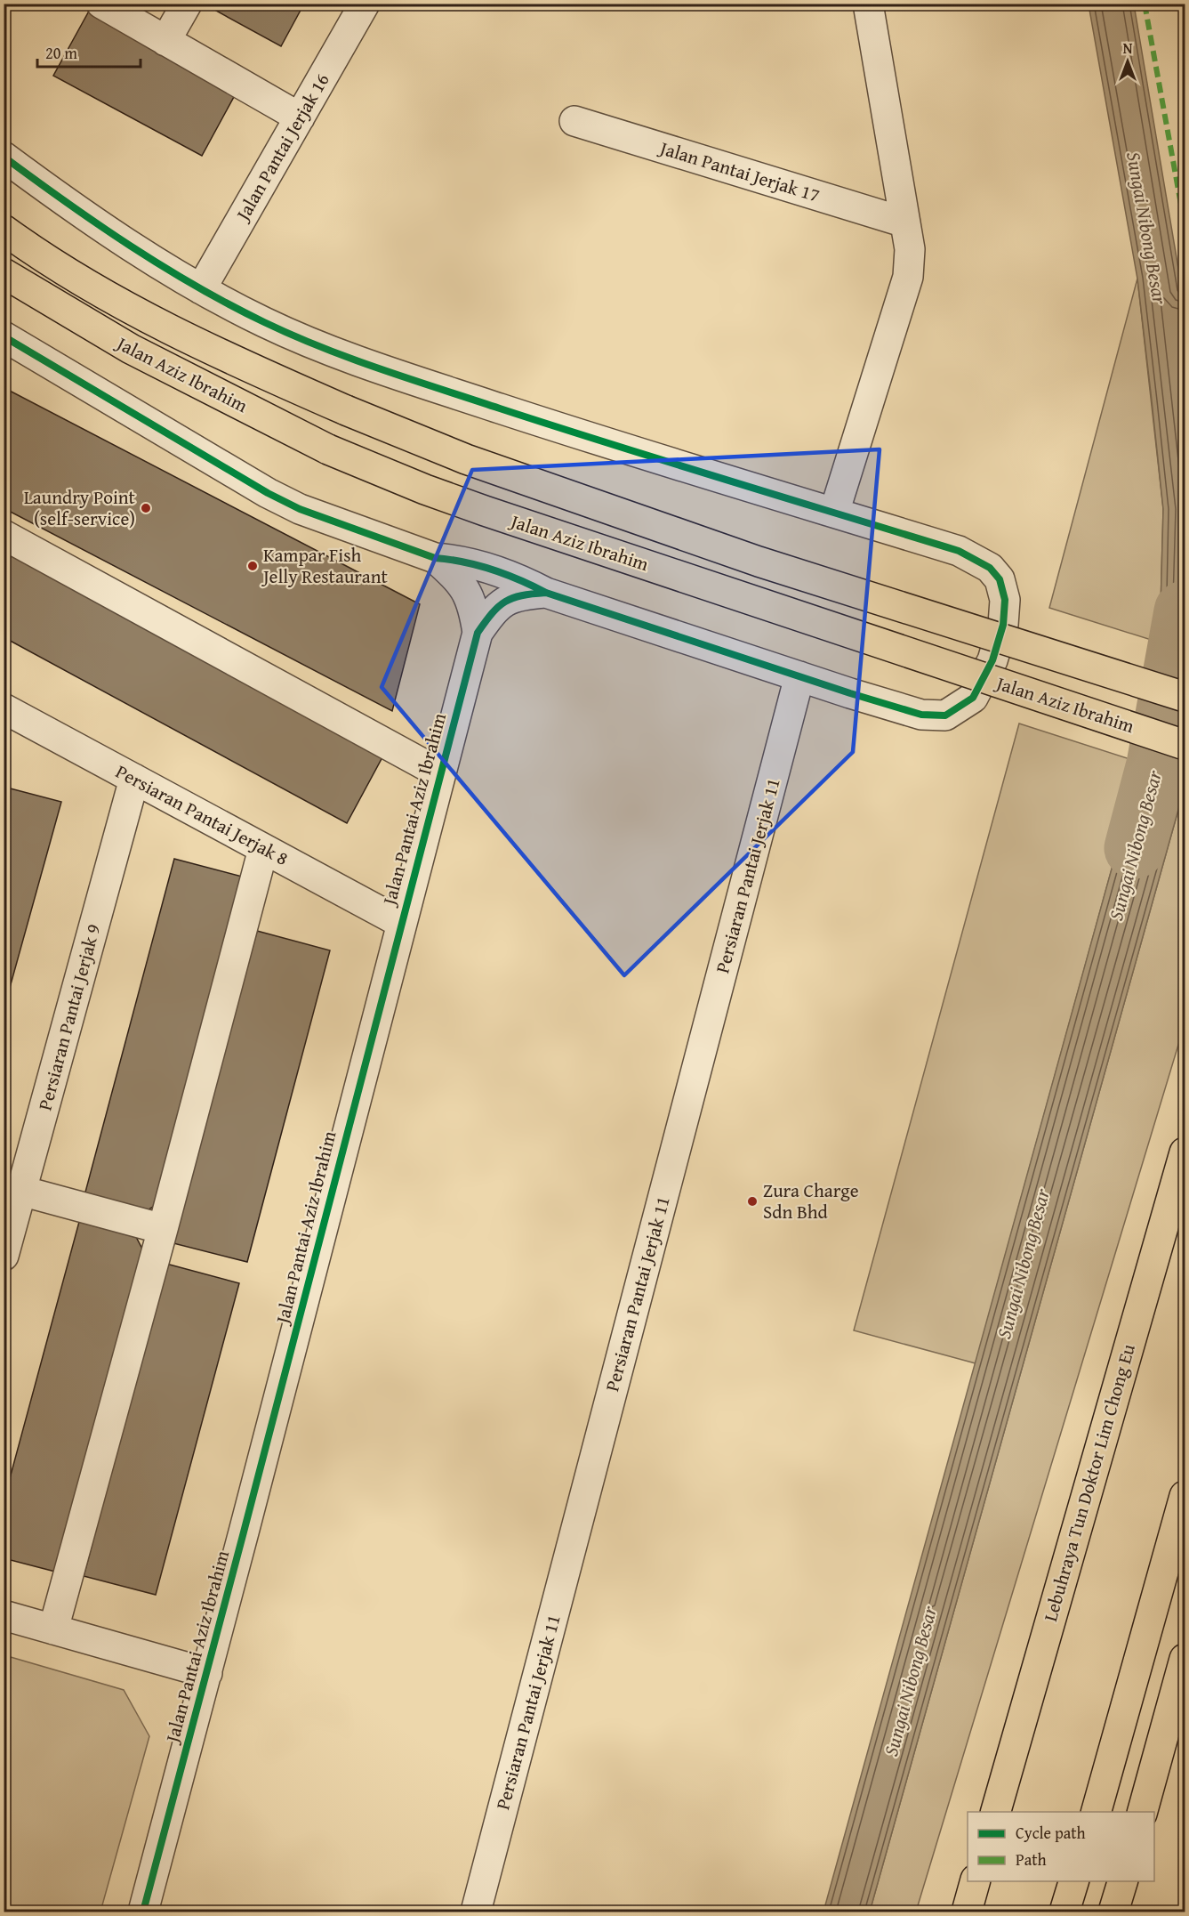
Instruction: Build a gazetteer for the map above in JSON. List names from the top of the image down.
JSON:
{
  "streets": {
    "main road": ["Jalan Aziz Ibrahim", "Lebuhraya Tun Doktor Lim Chong Eu"],
    "street": [
      "Jalan Pantai Jerjak 16",
      "Jalan Pantai Jerjak 17",
      "Jalan Pantai Aziz Ibrahim",
      "Persiaran Pantai Jerjak 8",
      "Persiaran Pantai Jerjak 11",
      "Persiaran Pantai Jerjak 9"
    ]
  },
  "crossings": [
    ["Jalan Pantai Aziz Ibrahim", "Persiaran Pantai Jerjak 8"],
    ["Persiaran Pantai Jerjak 8", "Persiaran Pantai Jerjak 9"]
  ],
  "water": ["Sungai Nibong Besar"],
  "places": ["Laundry Point (self-service)", "Kampar Fish Jelly Restaurant", "Zura Charge Sdn Bhd"],
  "legend": ["Cycle path", "Path"],
  "scale_bar": "20 m",
  "north": "top"
}
